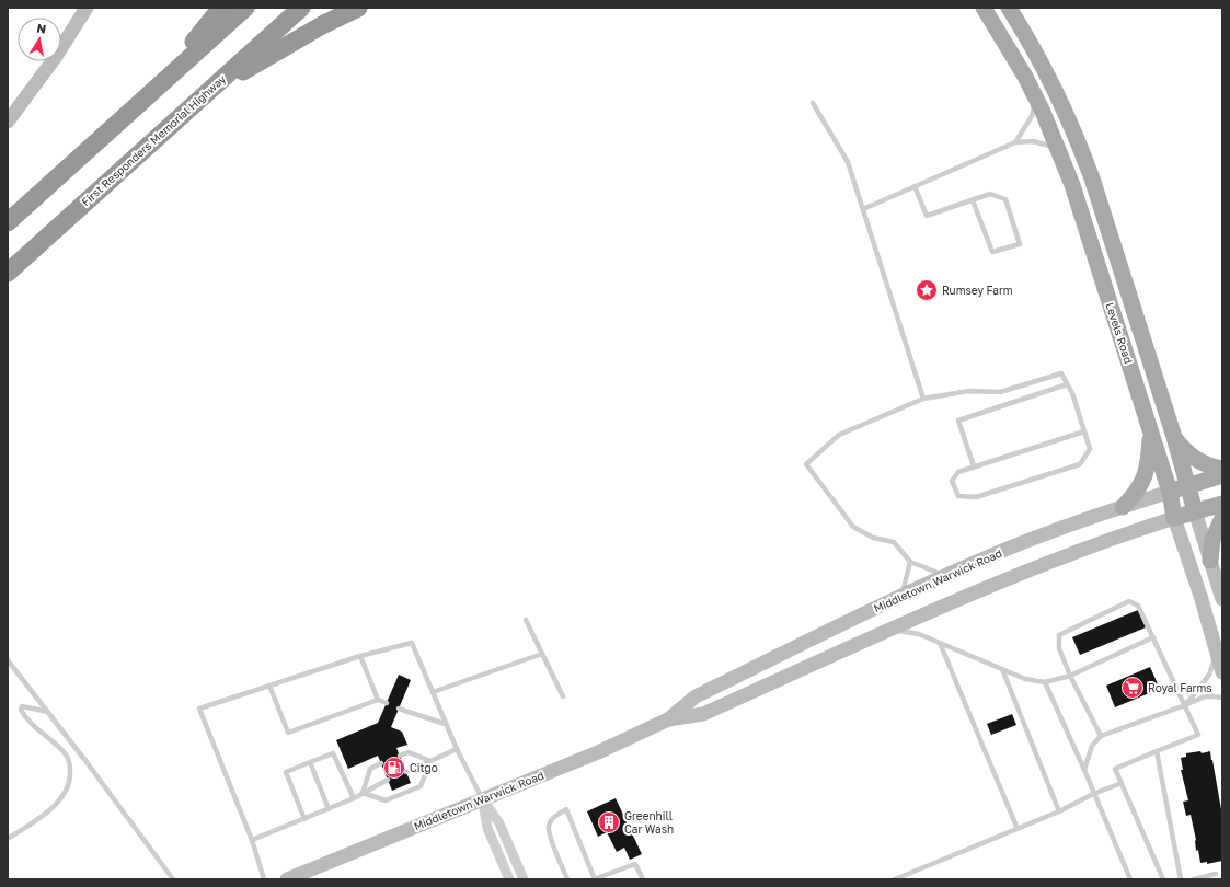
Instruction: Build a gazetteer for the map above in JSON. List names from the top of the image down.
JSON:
{
  "streets": {
    "highway": ["First Responders Memorial Highway"],
    "main road": ["Levels Road", "Middletown Warwick Road"]
  },
  "crossings": [
    ["Levels Road", "Middletown Warwick Road"]
  ],
  "places": {
    "place": ["Rumsey Farm"],
    "supermarket": ["Royal Farms"],
    "fuel station": ["Citgo"],
    "building": ["Greenhill Car Wash"]
  },
  "north": "top"
}
